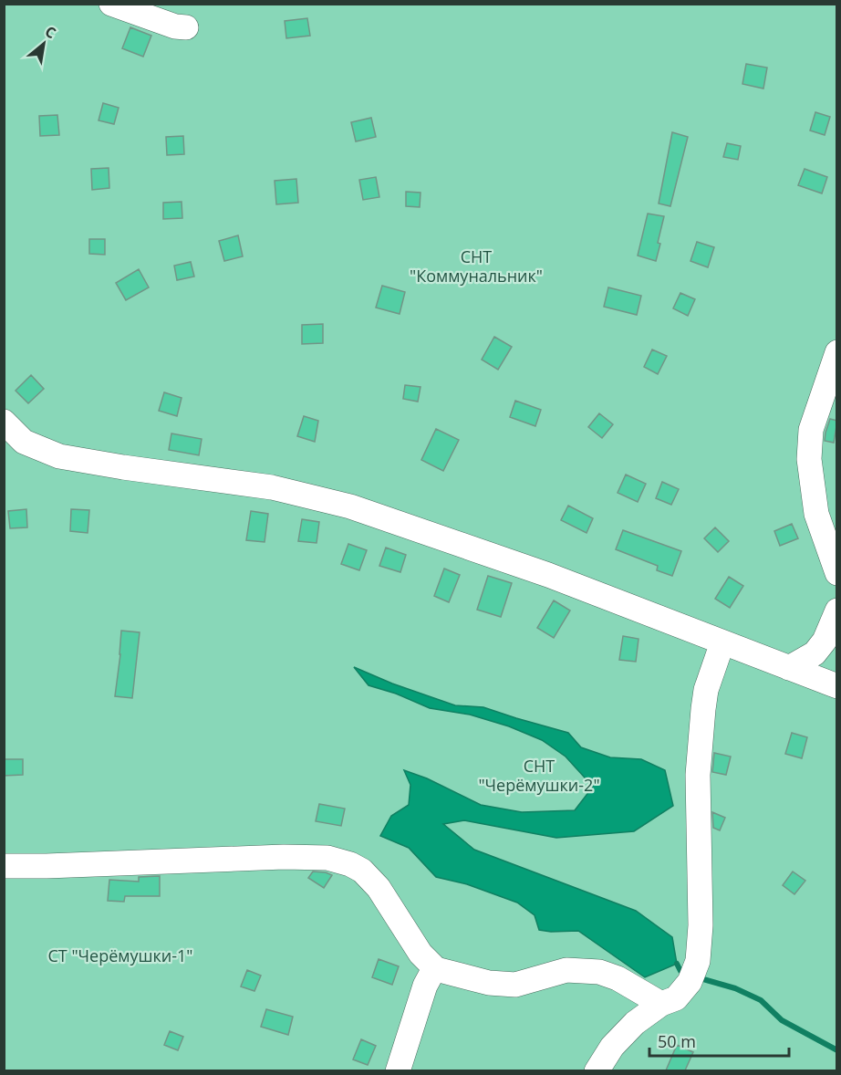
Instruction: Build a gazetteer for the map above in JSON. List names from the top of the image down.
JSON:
{
  "parks": ["СНТ \"Коммунальник\"", "СНТ \"Черёмушки-2\"", "СТ \"Черёмушки-1\""],
  "scale_bar": "50 m",
  "north": "top right"
}
